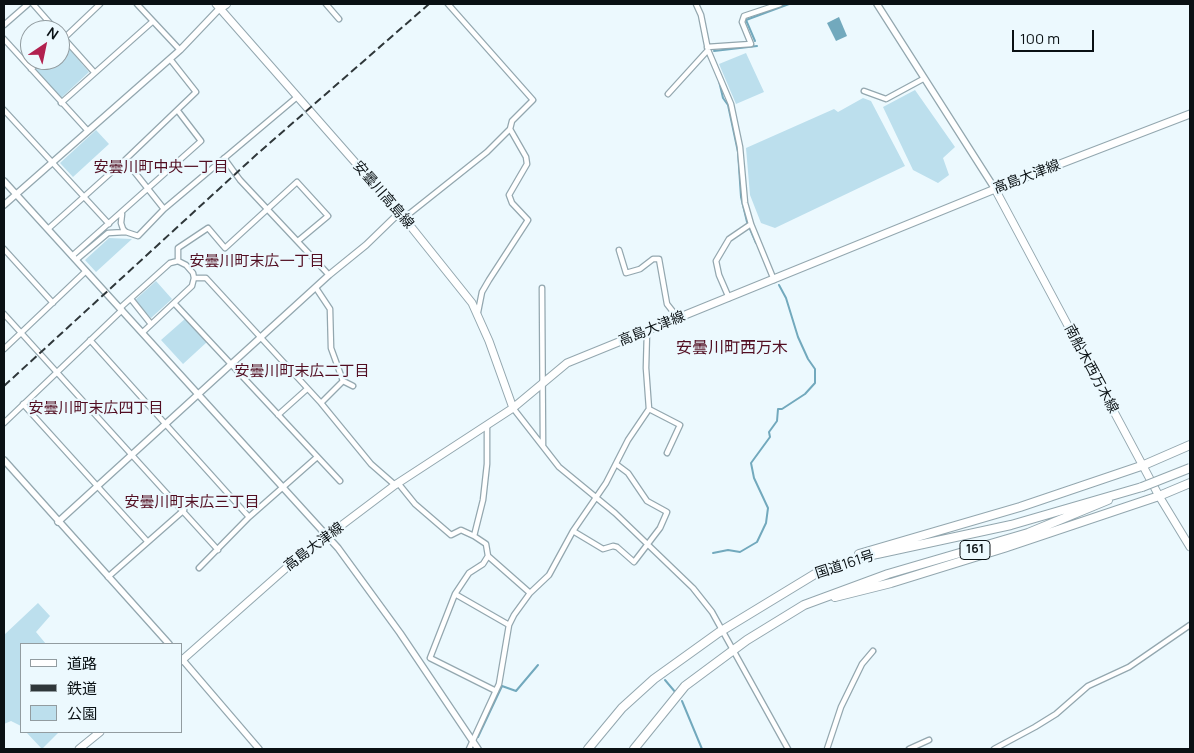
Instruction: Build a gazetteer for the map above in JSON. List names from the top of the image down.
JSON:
{
  "streets": {
    "highway": ["161", "国道161号"],
    "main road": ["高島大津線", "安曇川高島線", "南船木西万木線"]
  },
  "crossings": [
    ["高島大津線", "安曇川高島線"],
    ["高島大津線", "南船木西万木線"]
  ],
  "districts": [
    "安曇川町中央一丁目",
    "安曇川町末広一丁目",
    "安曇川町西万木",
    "安曇川町末広二丁目",
    "安曇川町末広四丁目",
    "安曇川町末広三丁目"
  ],
  "legend": ["道路", "鉄道", "公園"],
  "scale_bar": "100 m",
  "north": "top right"
}
